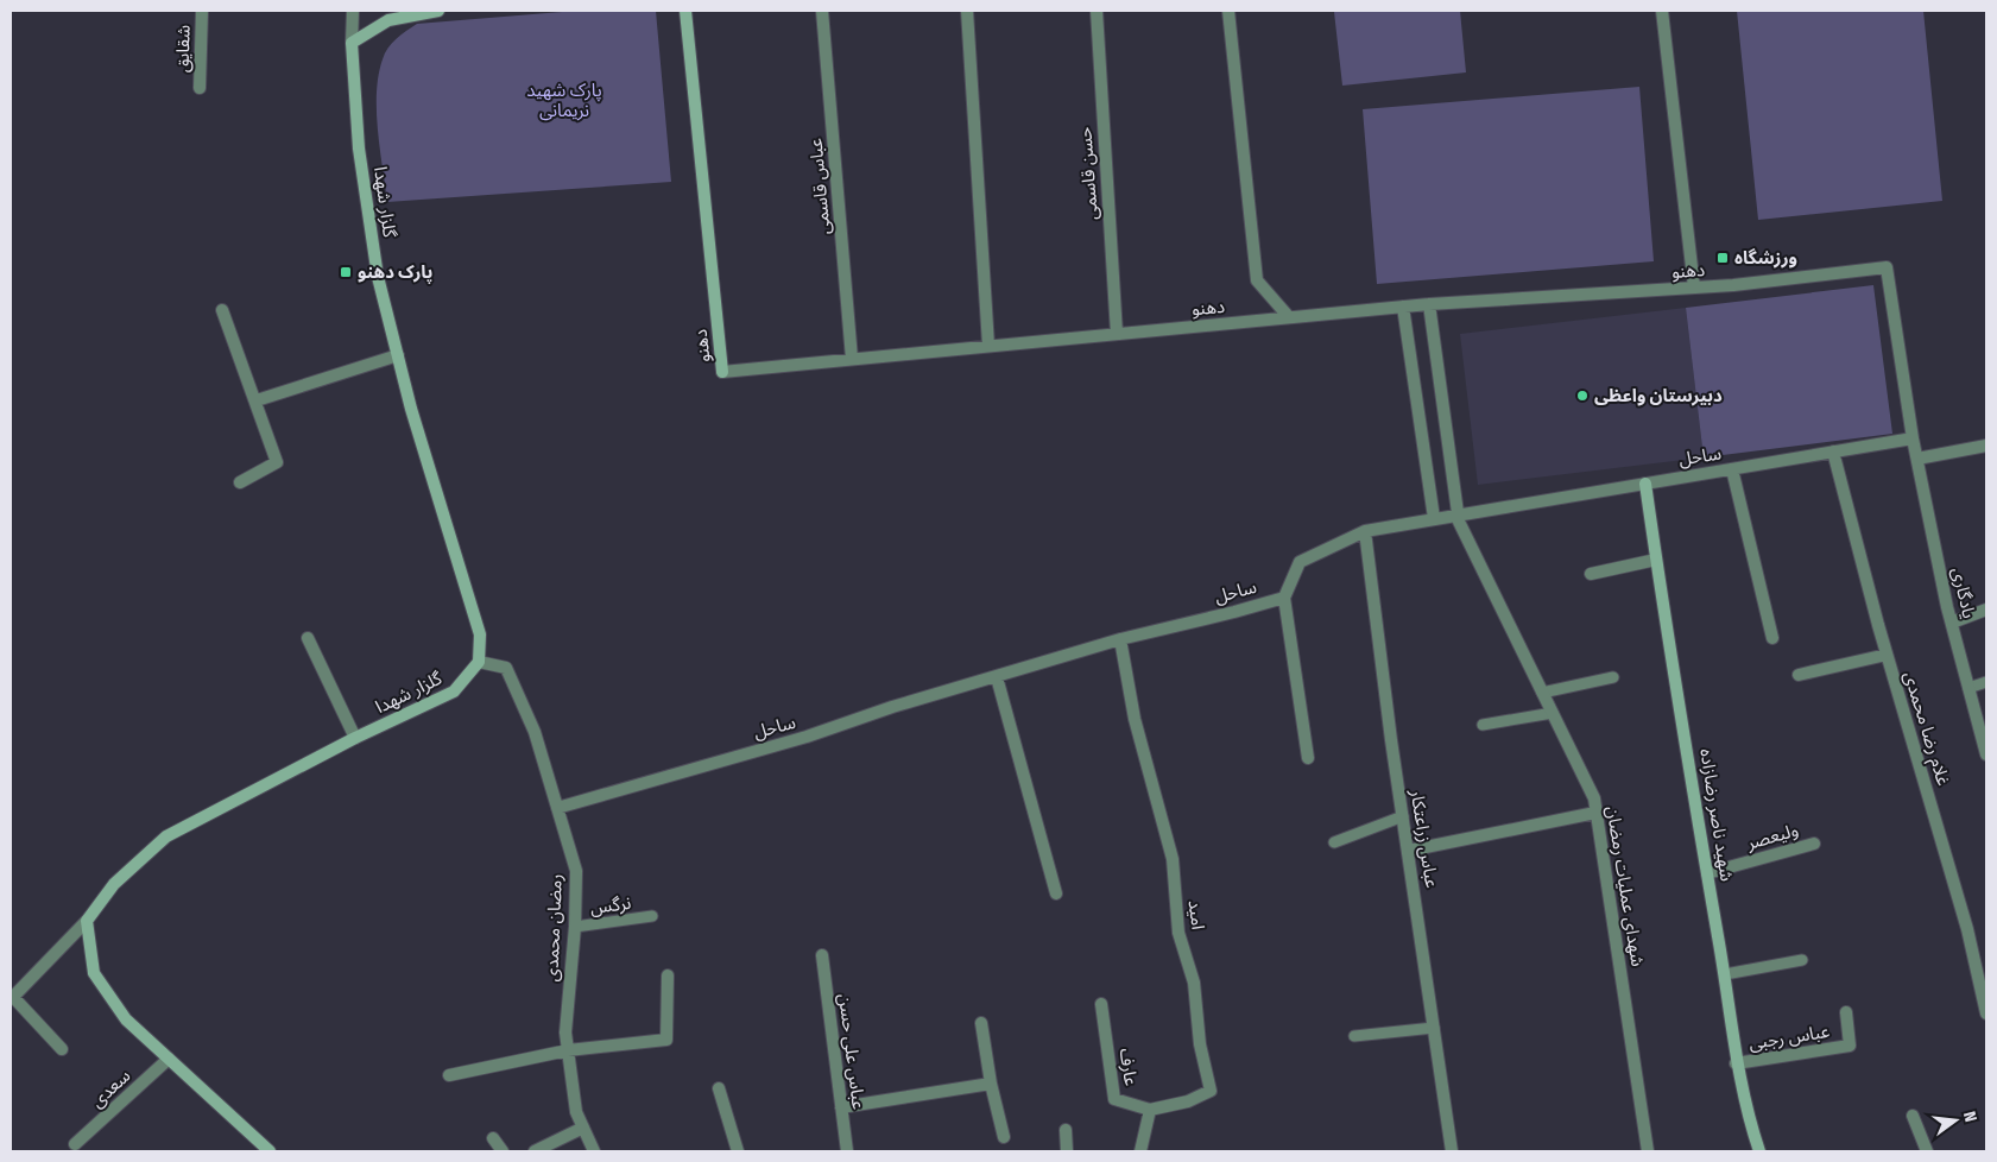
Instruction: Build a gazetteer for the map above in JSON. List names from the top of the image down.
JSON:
{
  "streets": {
    "street": [
      "شقایق",
      "حسن قاسمی",
      "عباس قاسمی",
      "گلزار شهدا",
      "دهنو",
      "ساحل",
      "یادگاری",
      "غلام رضا محمدی",
      "شهید ناصر رضازاده",
      "ولیعصر",
      "عباس زراعتکار",
      "شهدای عملیات رمضان",
      "امید",
      "رمضان محمدی",
      "عباس رجبی",
      "عباس علی حسن",
      "عارف",
      "سعدی"
    ],
    "lane": ["نرگس"]
  },
  "crossings": [
    ["حسن قاسمی", "دهنو"],
    ["عباس قاسمی", "دهنو"],
    ["گلزار شهدا", "رمضان محمدی"],
    ["دهنو", "ساحل"],
    ["دهنو", "یادگاری"],
    ["دهنو", "شهدای عملیات رمضان"],
    ["ساحل", "یادگاری"],
    ["ساحل", "غلام رضا محمدی"],
    ["ساحل", "شهید ناصر رضازاده"],
    ["ساحل", "عباس زراعتکار"],
    ["ساحل", "شهدای عملیات رمضان"],
    ["ساحل", "امید"],
    ["ساحل", "رمضان محمدی"],
    ["شهید ناصر رضازاده", "ولیعصر"],
    ["شهید ناصر رضازاده", "عباس رجبی"],
    ["نرگس", "رمضان محمدی"],
    ["امید", "عارف"]
  ],
  "parks": ["پارک شهید نریمانی"],
  "places": {
    "transit": ["ورزشگاه", "پارک دهنو"],
    "other": ["دبیرستان واعظی"]
  },
  "north": "right"
}
